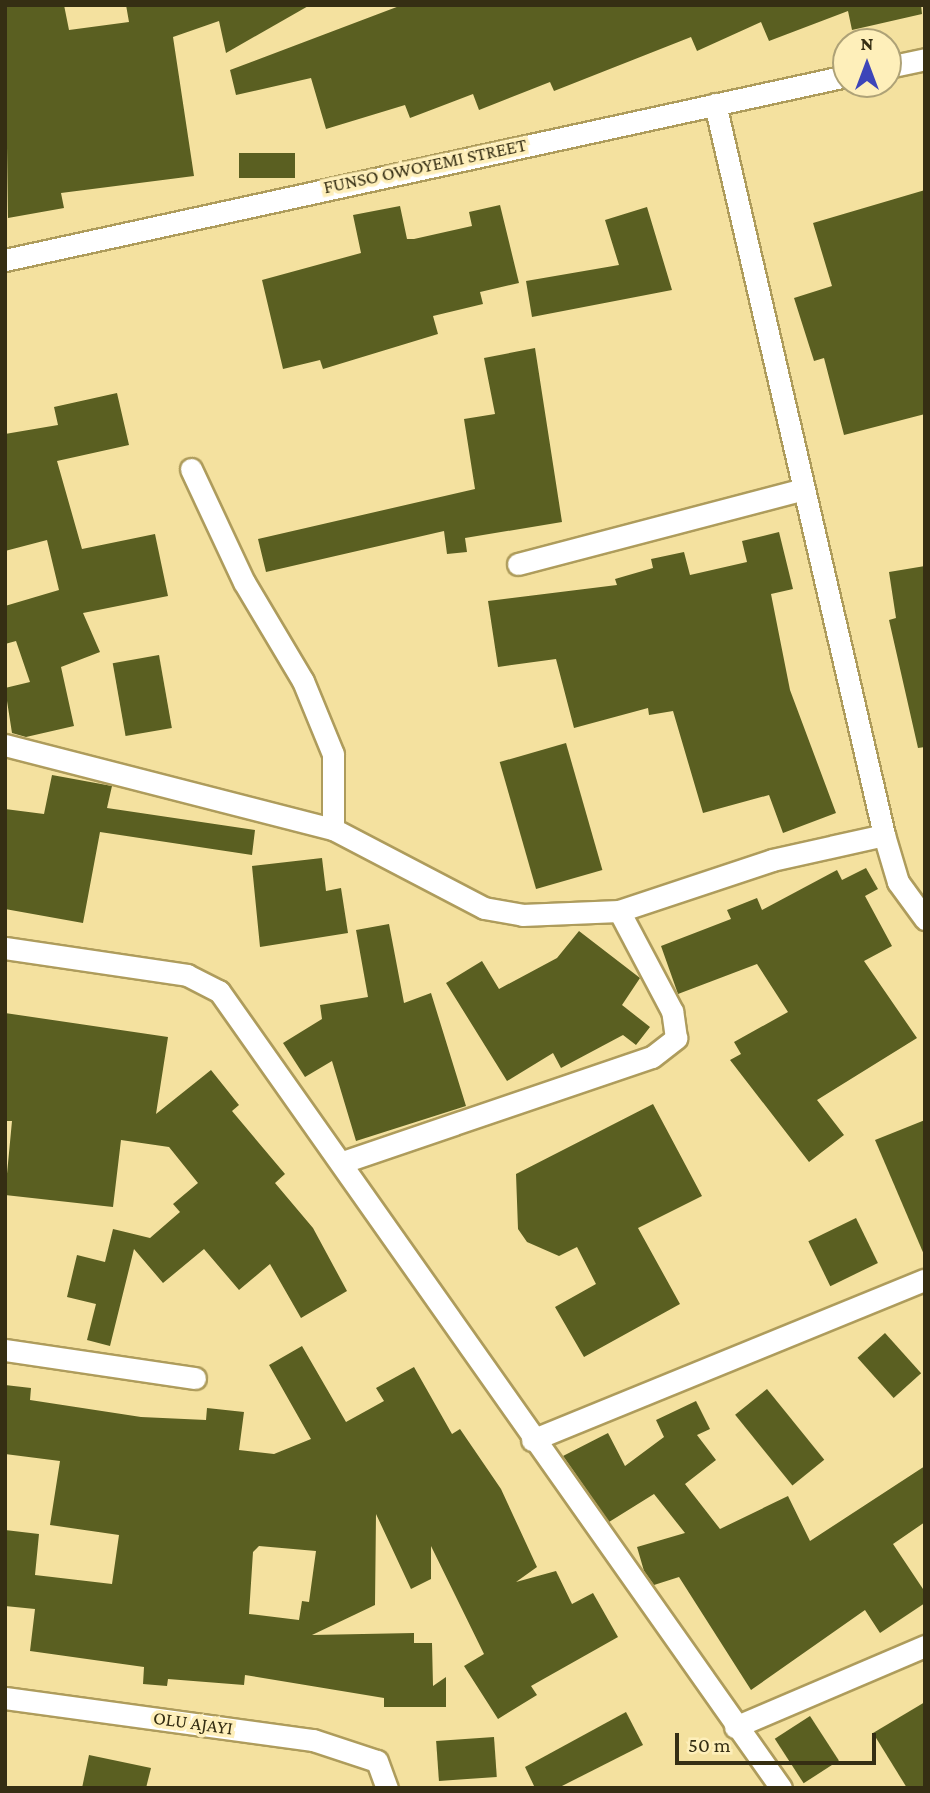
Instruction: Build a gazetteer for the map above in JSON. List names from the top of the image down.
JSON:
{
  "streets": {
    "street": ["FUNSO OWOYEMI STREET", "OLU AJAYI"]
  },
  "scale_bar": "50 m",
  "north": "top"
}
